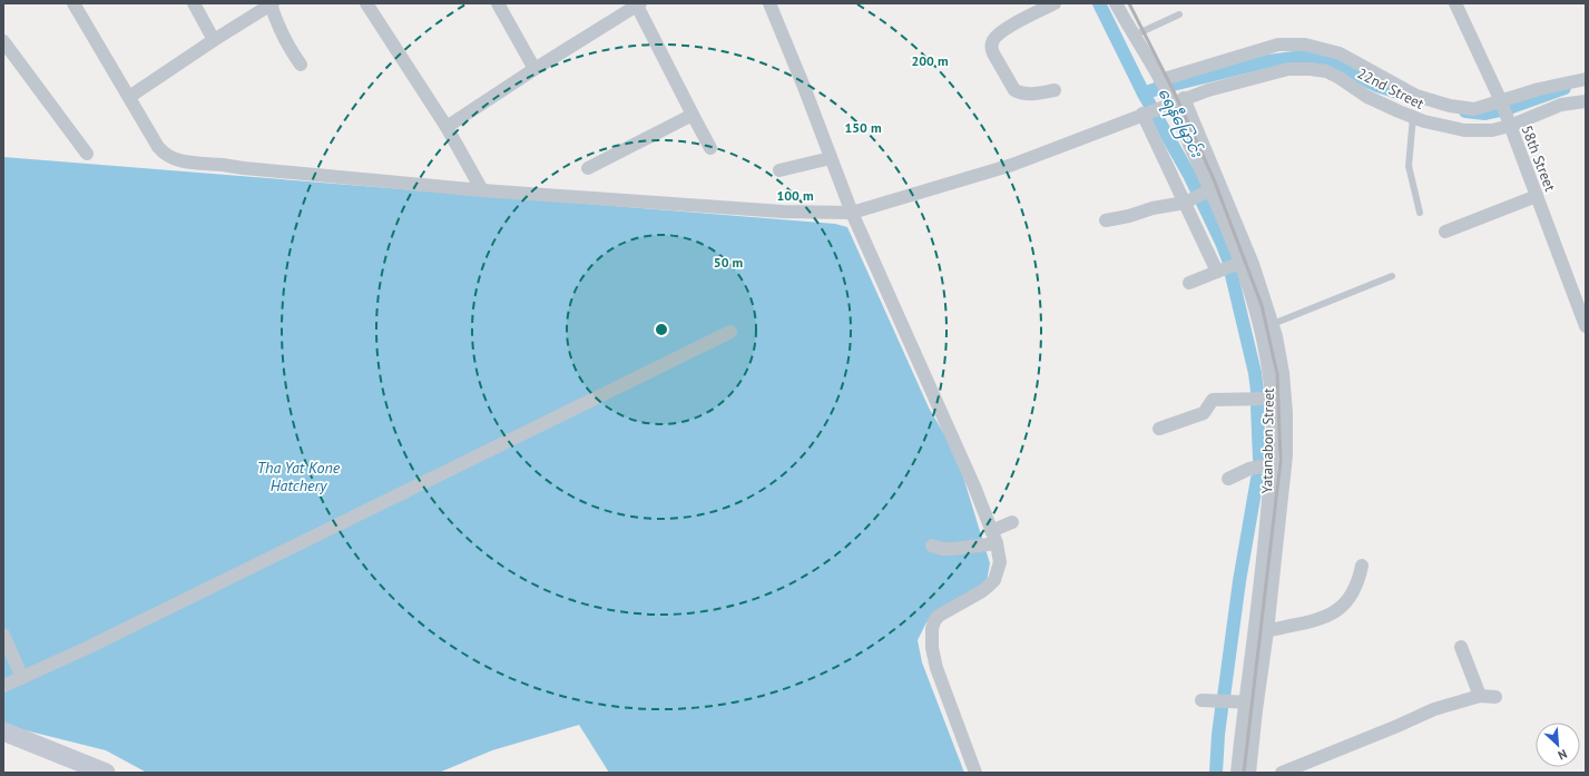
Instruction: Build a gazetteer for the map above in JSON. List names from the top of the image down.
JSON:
{
  "streets": {
    "street": ["22nd Street", "58th Street", "Yatanabon Street"]
  },
  "crossings": [
    ["22nd Street", "58th Street"],
    ["22nd Street", "Yatanabon Street"]
  ],
  "water": ["ရေနီမြောင်း", "Tha Yat Kone Hatchery"],
  "north": "bottom right",
  "rings": [
    "200 m",
    "150 m",
    "100 m",
    "50 m"
  ]
}
